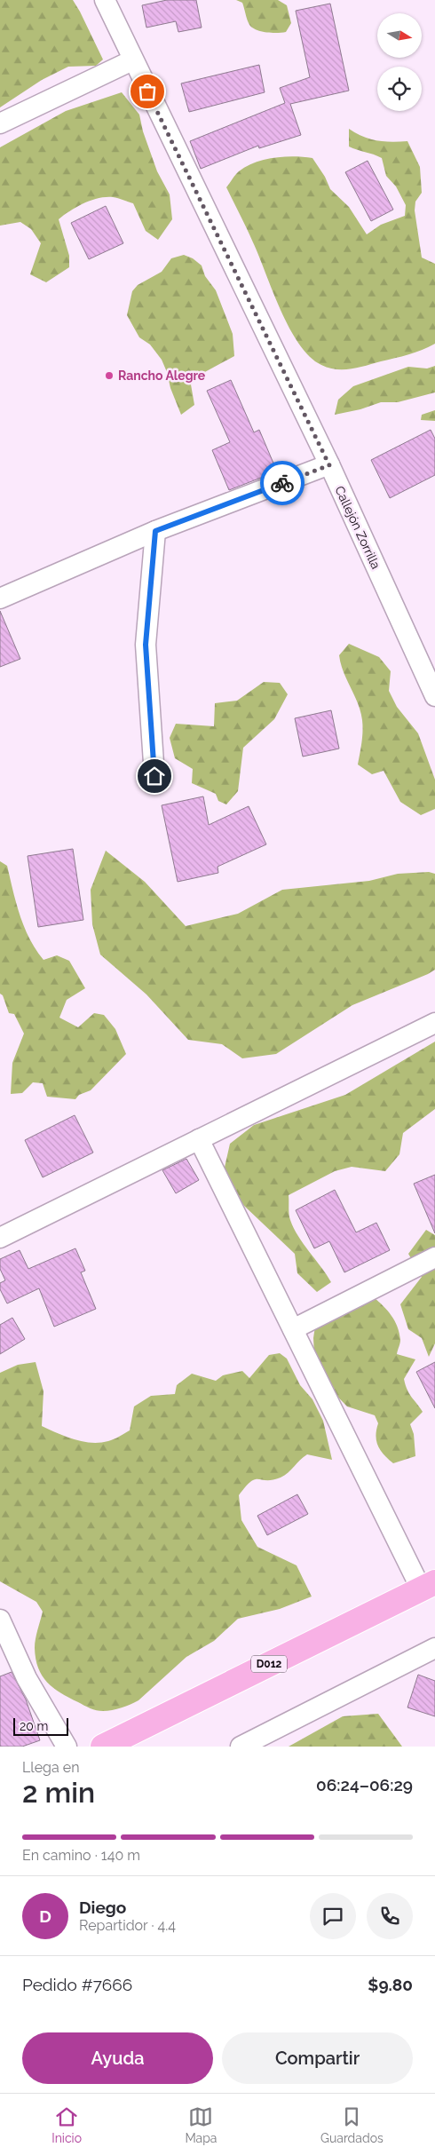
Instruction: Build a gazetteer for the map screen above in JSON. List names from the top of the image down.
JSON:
{
  "streets": {
    "main road": ["D012"],
    "street": ["Callejón Zorrilla"]
  },
  "places": ["Rancho Alegre"],
  "scale_bar": "20 m",
  "north": "right",
  "page": {
    "scale": "20 m",
    "heading": ["2 min", "Llega en", "06:24–06:29"],
    "panel": [
      "Diego",
      "Repartidor · 4.4",
      "Pedido #7666",
      "$9.80"
    ],
    "bar": "En camino · 140 m",
    "round": "D",
    "buttons": ["Ayuda", "Compartir"],
    "tabs": ["Inicio", "Mapa", "Guardados"]
  }
}
